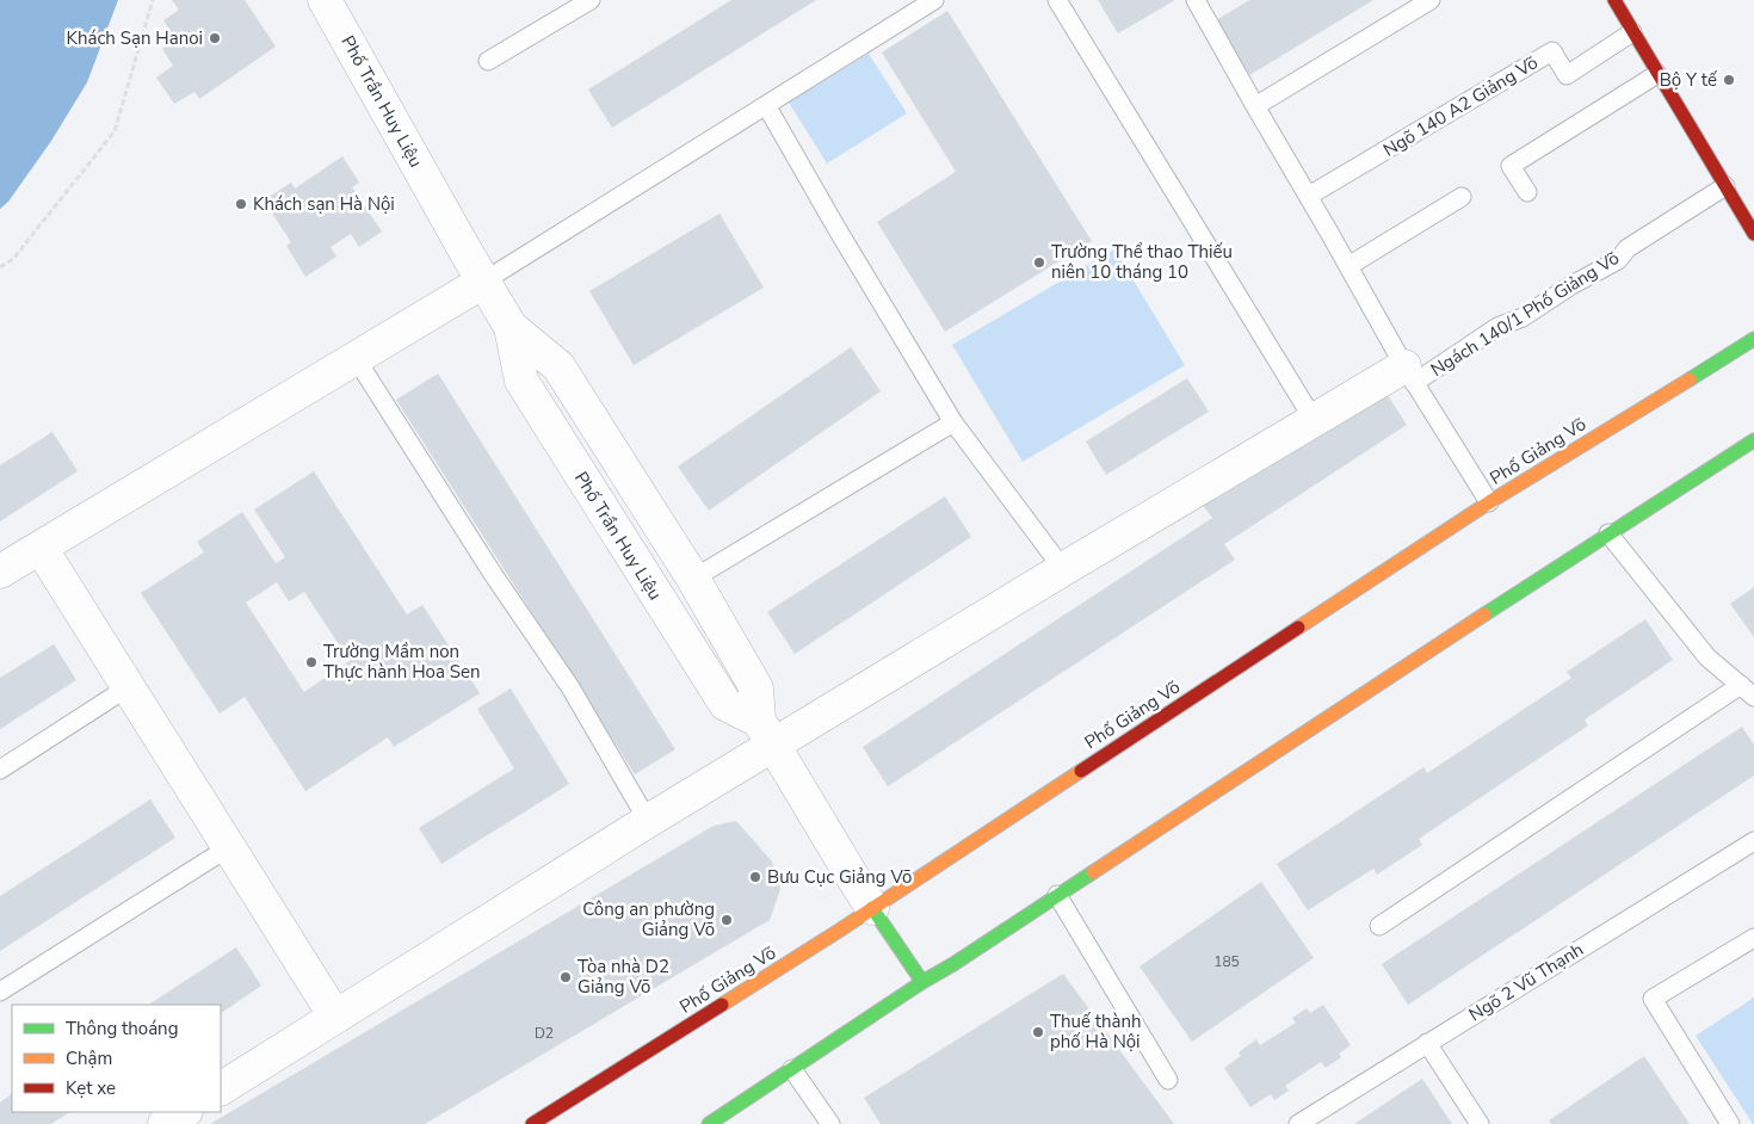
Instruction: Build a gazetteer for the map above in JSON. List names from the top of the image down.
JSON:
{
  "streets": {
    "main road": ["Phố Giảng Võ"],
    "street": ["Phố Trần Huy Liệu"],
    "lane": ["Ngõ 140 A2 Giảng Võ", "Ngách 140/1 Phố Giảng Võ", "Ngõ 2 Vũ Thạnh"]
  },
  "crossings": [
    ["Phố Trần Huy Liệu", "Phố Giảng Võ"]
  ],
  "places": [
    "Khách Sạn Hanoi",
    "Bộ Y tế",
    "Khách sạn Hà Nội",
    "Trường Thể thao Thiếu niên 10 tháng 10",
    "Trường Mầm non Thực hành Hoa Sen",
    "Bưu Cục Giảng Võ",
    "Công an phường Giảng Võ",
    "Tòa nhà D2 Giảng Võ",
    "Thuế thành phố Hà Nội"
  ],
  "house_numbers": ["185", "D2"],
  "legend": ["Thông thoáng", "Chậm", "Kẹt xe"]
}
